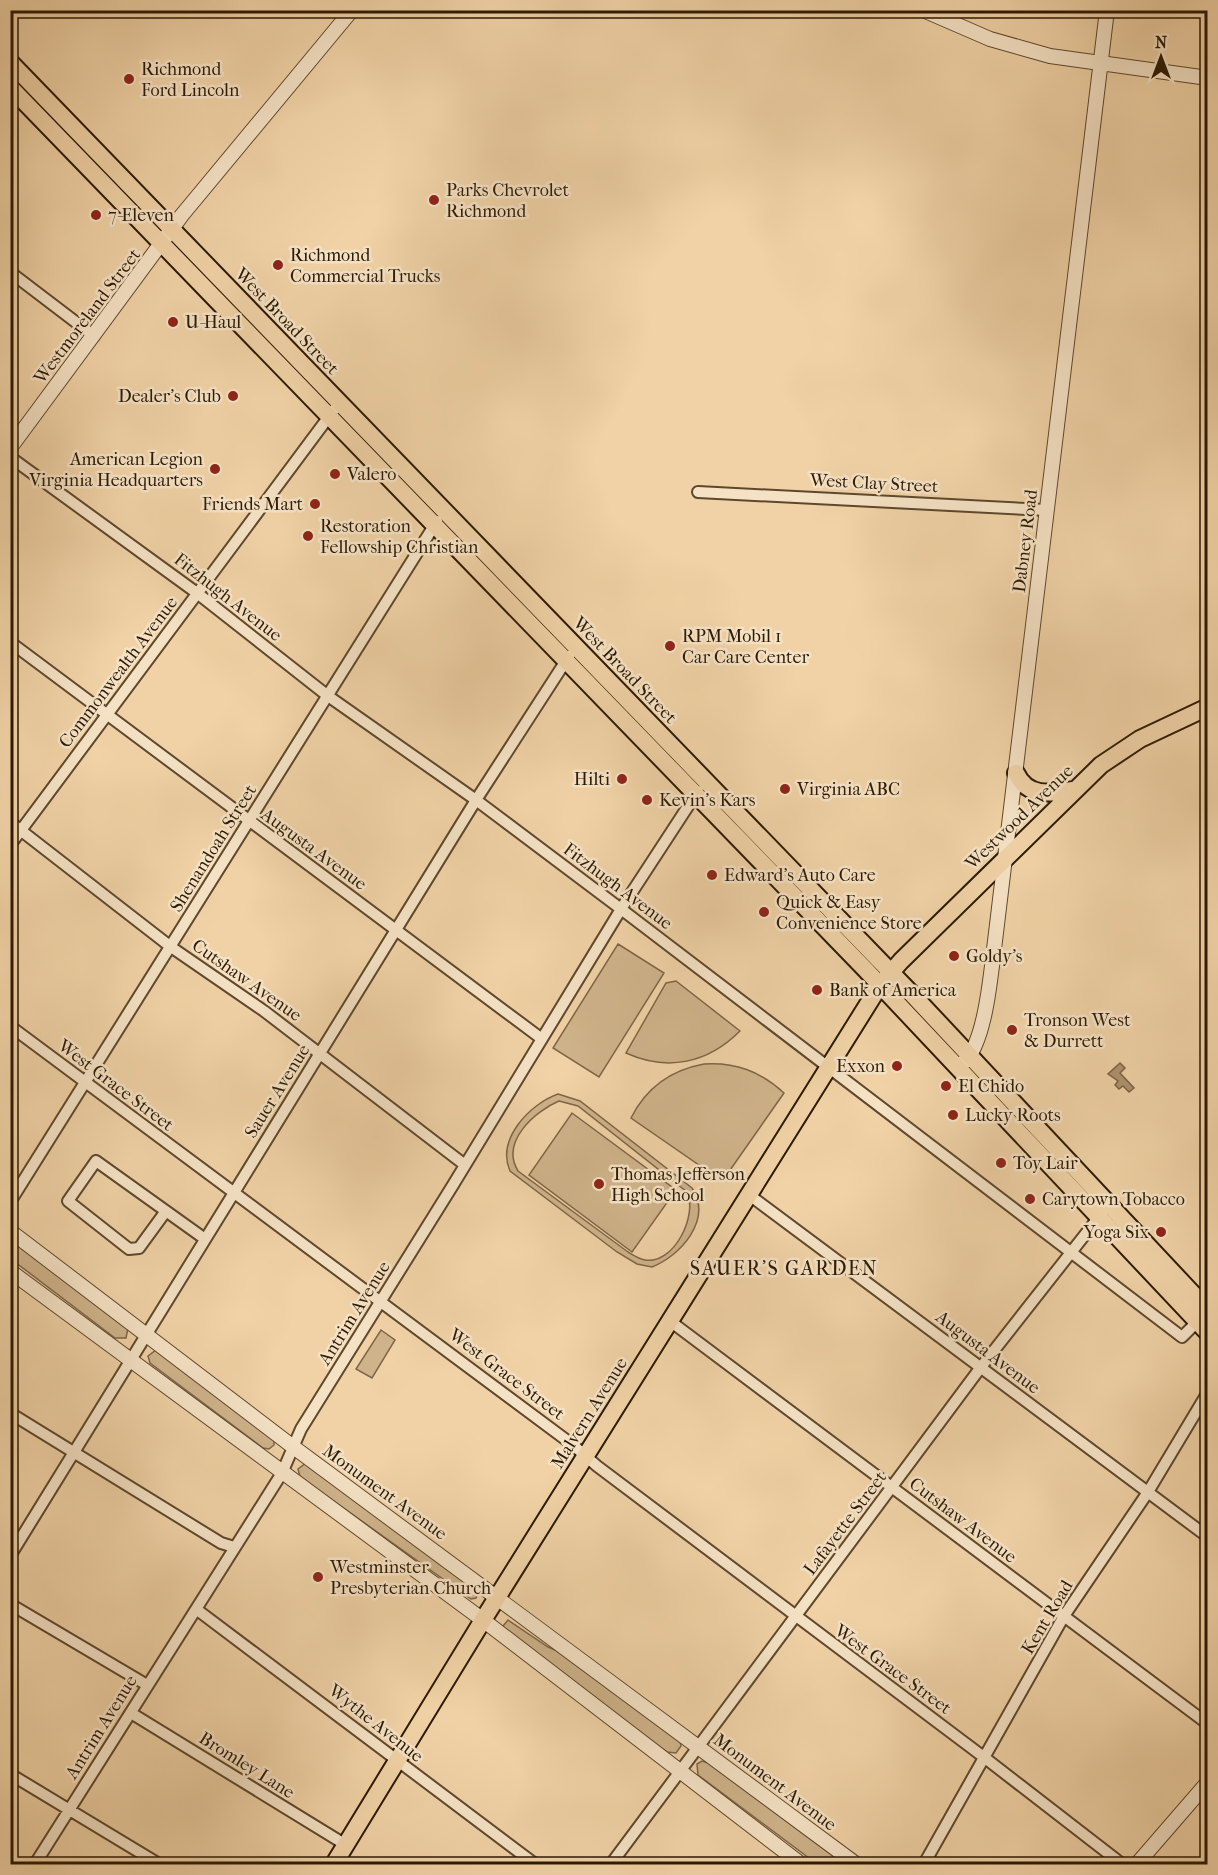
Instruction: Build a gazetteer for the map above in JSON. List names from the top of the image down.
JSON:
{
  "streets": {
    "main road": ["West Broad Street", "Westwood Avenue", "Malvern Avenue"],
    "street": [
      "Westmoreland Street",
      "West Clay Street",
      "Dabney Road",
      "Fitzhugh Avenue",
      "Commonwealth Avenue",
      "Shenandoah Street",
      "Augusta Avenue",
      "Cutshaw Avenue",
      "West Grace Street",
      "Sauer Avenue",
      "Antrim Avenue",
      "Monument Avenue",
      "Lafayette Street",
      "Kent Road",
      "Wythe Avenue",
      "Bromley Lane"
    ]
  },
  "crossings": [
    ["Westmoreland Street", "West Broad Street"],
    ["West Broad Street", "Dabney Road"],
    ["West Broad Street", "Fitzhugh Avenue"],
    ["West Broad Street", "Commonwealth Avenue"],
    ["West Broad Street", "Westwood Avenue"],
    ["West Broad Street", "Shenandoah Street"],
    ["West Broad Street", "Sauer Avenue"],
    ["West Broad Street", "Antrim Avenue"],
    ["West Broad Street", "Malvern Avenue"],
    ["West Broad Street", "Lafayette Street"],
    ["West Clay Street", "Dabney Road"],
    ["Dabney Road", "Westwood Avenue"],
    ["Fitzhugh Avenue", "Commonwealth Avenue"],
    ["Fitzhugh Avenue", "Shenandoah Street"],
    ["Fitzhugh Avenue", "Sauer Avenue"],
    ["Fitzhugh Avenue", "Antrim Avenue"],
    ["Fitzhugh Avenue", "Malvern Avenue"],
    ["Fitzhugh Avenue", "Lafayette Street"],
    ["Commonwealth Avenue", "Augusta Avenue"],
    ["Commonwealth Avenue", "Cutshaw Avenue"],
    ["Westwood Avenue", "Malvern Avenue"],
    ["Shenandoah Street", "Augusta Avenue"],
    ["Shenandoah Street", "Cutshaw Avenue"],
    ["Shenandoah Street", "West Grace Street"],
    ["Augusta Avenue", "Sauer Avenue"],
    ["Augusta Avenue", "Antrim Avenue"],
    ["Augusta Avenue", "Malvern Avenue"],
    ["Augusta Avenue", "Lafayette Street"],
    ["Augusta Avenue", "Kent Road"],
    ["Cutshaw Avenue", "Sauer Avenue"],
    ["Cutshaw Avenue", "Antrim Avenue"],
    ["Cutshaw Avenue", "Malvern Avenue"],
    ["Cutshaw Avenue", "Lafayette Street"],
    ["Cutshaw Avenue", "Kent Road"],
    ["West Grace Street", "Sauer Avenue"],
    ["West Grace Street", "Antrim Avenue"],
    ["West Grace Street", "Malvern Avenue"],
    ["West Grace Street", "Lafayette Street"],
    ["West Grace Street", "Kent Road"],
    ["Sauer Avenue", "Monument Avenue"],
    ["Antrim Avenue", "Monument Avenue"],
    ["Antrim Avenue", "Wythe Avenue"],
    ["Antrim Avenue", "Bromley Lane"],
    ["Malvern Avenue", "Monument Avenue"],
    ["Malvern Avenue", "Wythe Avenue"],
    ["Malvern Avenue", "Bromley Lane"],
    ["Monument Avenue", "Lafayette Street"]
  ],
  "districts": ["SAUER'S GARDEN"],
  "places": [
    "Richmond Ford Lincoln",
    "Parks Chevrolet Richmond",
    "7-Eleven",
    "Richmond Commercial Trucks",
    "U-Haul",
    "Dealer's Club",
    "American Legion Virginia Headquarters",
    "Valero",
    "Friends Mart",
    "Restoration Fellowship Christian",
    "RPM Mobil 1 Car Care Center",
    "Hilti",
    "Virginia ABC",
    "Kevin's Kars",
    "Edward's Auto Care",
    "Quick & Easy Convenience Store",
    "Goldy's",
    "Bank of America",
    "Tronson West & Durrett",
    "Exxon",
    "El Chido",
    "Lucky Roots",
    "Toy Lair",
    "Thomas Jefferson High School",
    "Carytown Tobacco",
    "Yoga Six",
    "Westminster Presbyterian Church"
  ],
  "north": "top"
}
